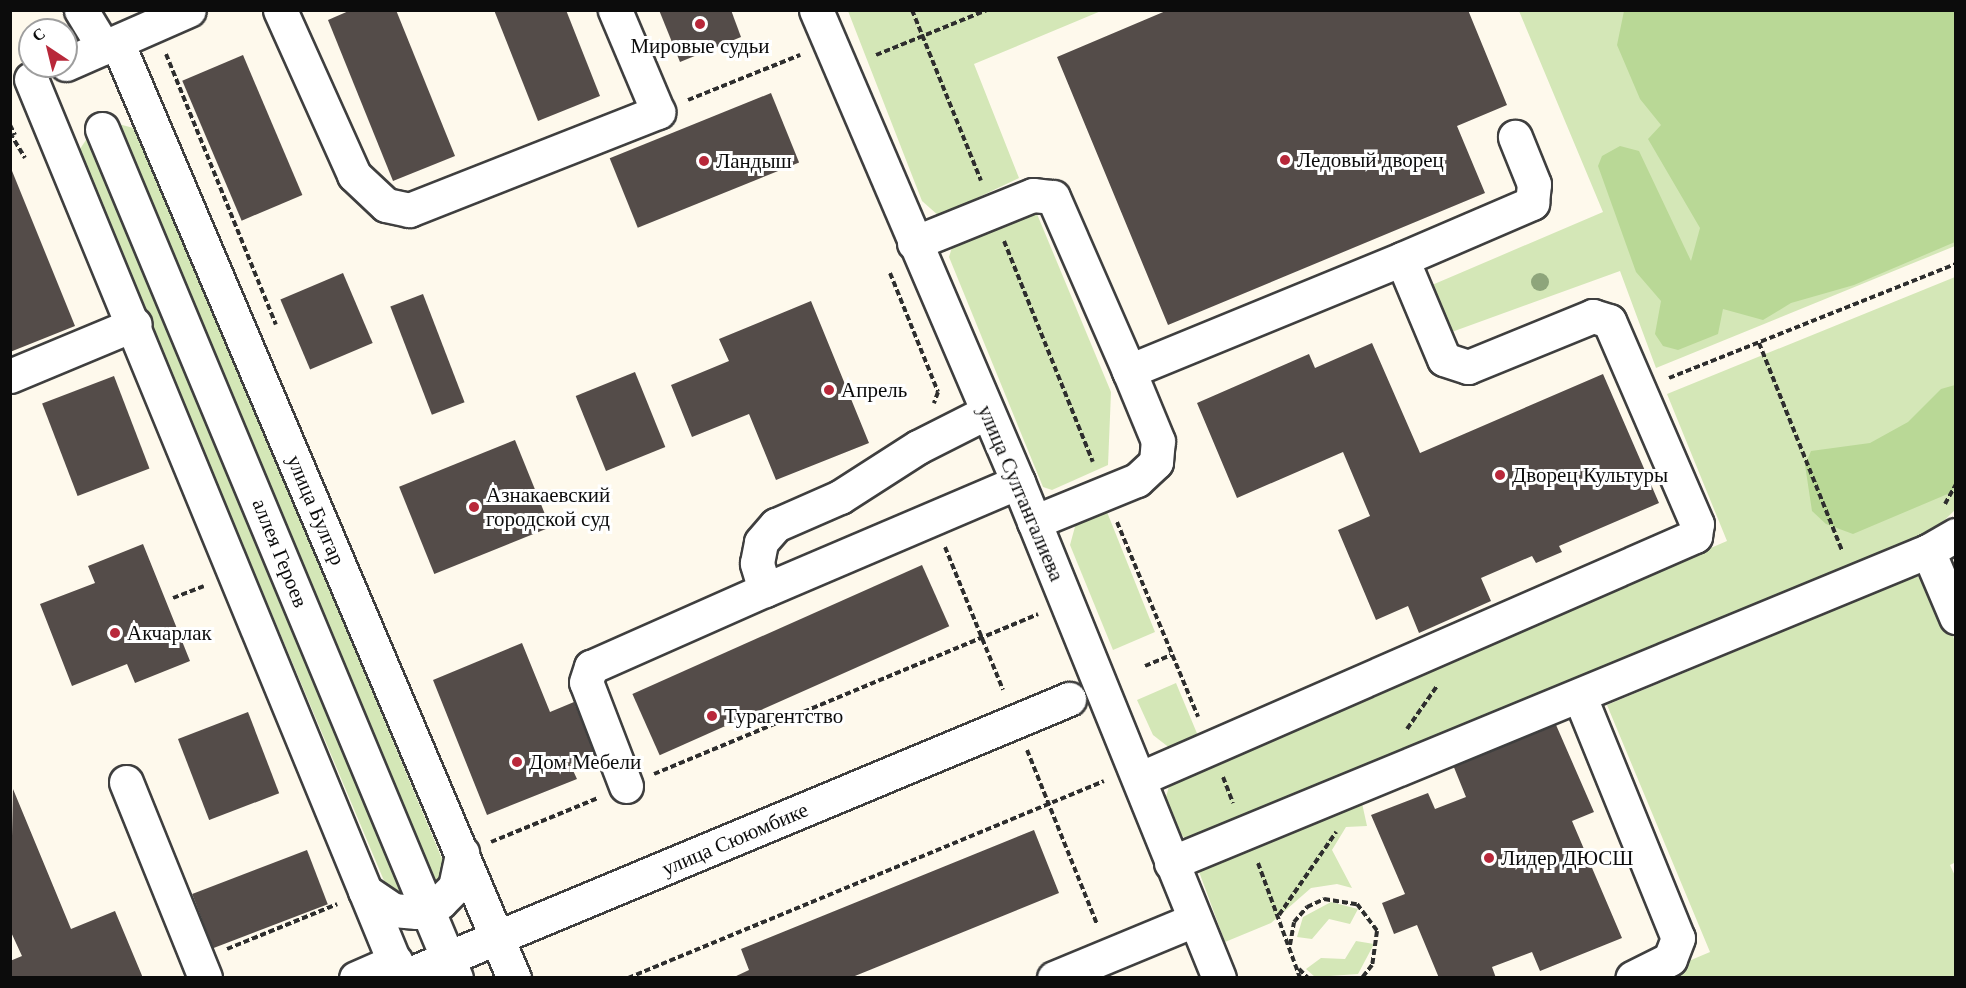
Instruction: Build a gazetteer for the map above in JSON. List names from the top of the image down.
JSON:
{
  "streets": {
    "street": [
      "улица Султангалиева",
      "улица Булгар",
      "аллея Героев",
      "улица Сююмбике"
    ]
  },
  "crossings": [
    ["улица Булгар", "улица Сююмбике"],
    ["аллея Героев", "улица Сююмбике"]
  ],
  "places": [
    "Мировые судьи",
    "Ледовый дворец",
    "Ландыш",
    "Апрель",
    "Дворец Культуры",
    "Азнакаевский городской суд",
    "Акчарлак",
    "Турагентство",
    "Дом Мебели",
    "Лидер ДЮСШ"
  ],
  "north": "top left"
}
